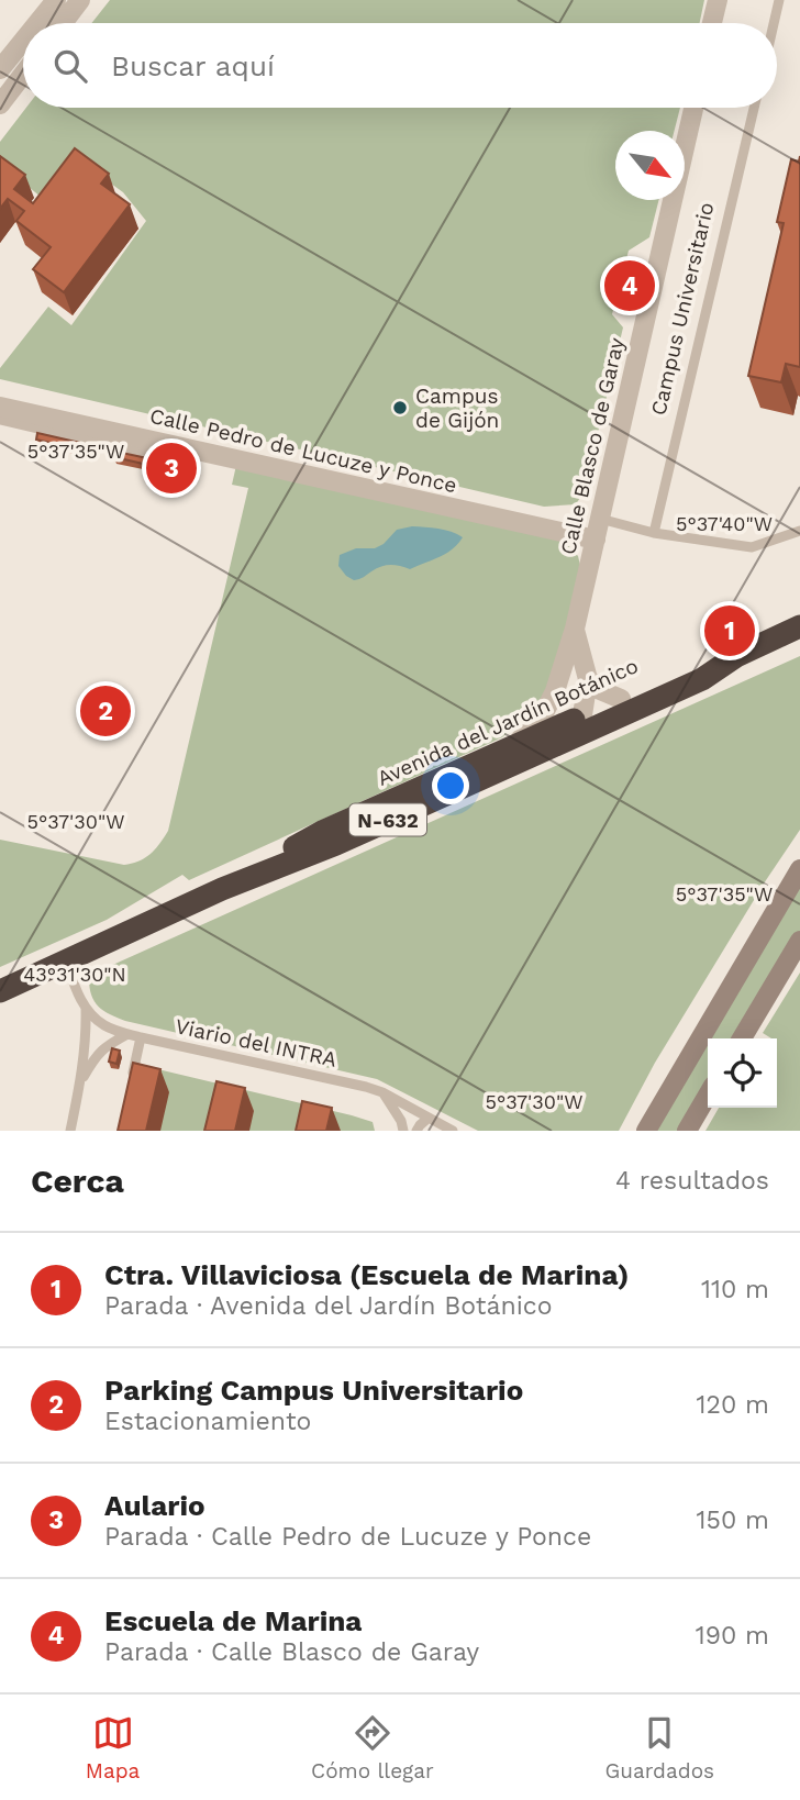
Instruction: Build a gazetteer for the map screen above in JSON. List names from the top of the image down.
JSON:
{
  "streets": {
    "highway": ["Avenida del Jardín Botánico", "N-632"],
    "street": ["Calle Blasco de Garay", "Calle Pedro de Lucuze y Ponce"],
    "lane": ["Campus Universitario", "Viario del INTRA"]
  },
  "crossings": [
    ["Calle Blasco de Garay", "Calle Pedro de Lucuze y Ponce"],
    ["Calle Blasco de Garay", "Avenida del Jardín Botánico"],
    ["Avenida del Jardín Botánico", "Viario del INTRA"]
  ],
  "places": ["Campus de Gijón"],
  "north": "bottom right",
  "page": {
    "search": "Buscar aquí",
    "pins": [
      "4",
      "3",
      "1",
      "2"
    ],
    "heading": ["Cerca", "4 resultados"],
    "list": [
      {
        "mark": "1",
        "name": "Ctra. Villaviciosa (Escuela de Marina)",
        "note": "Parada · Avenida del Jardín Botánico",
        "value": "110 m"
      },
      {
        "mark": "2",
        "name": "Parking Campus Universitario",
        "note": "Estacionamiento",
        "value": "120 m"
      },
      {
        "mark": "3",
        "name": "Aulario",
        "note": "Parada · Calle Pedro de Lucuze y Ponce",
        "value": "150 m"
      },
      {
        "mark": "4",
        "name": "Escuela de Marina",
        "note": "Parada · Calle Blasco de Garay",
        "value": "190 m"
      }
    ],
    "nav": ["Mapa", "Cómo llegar", "Guardados"]
  },
  "coordinates": [
    "5°37'35\"W",
    "5°37'40\"W",
    "5°37'30\"W",
    "43°31'30\"N"
  ]
}
